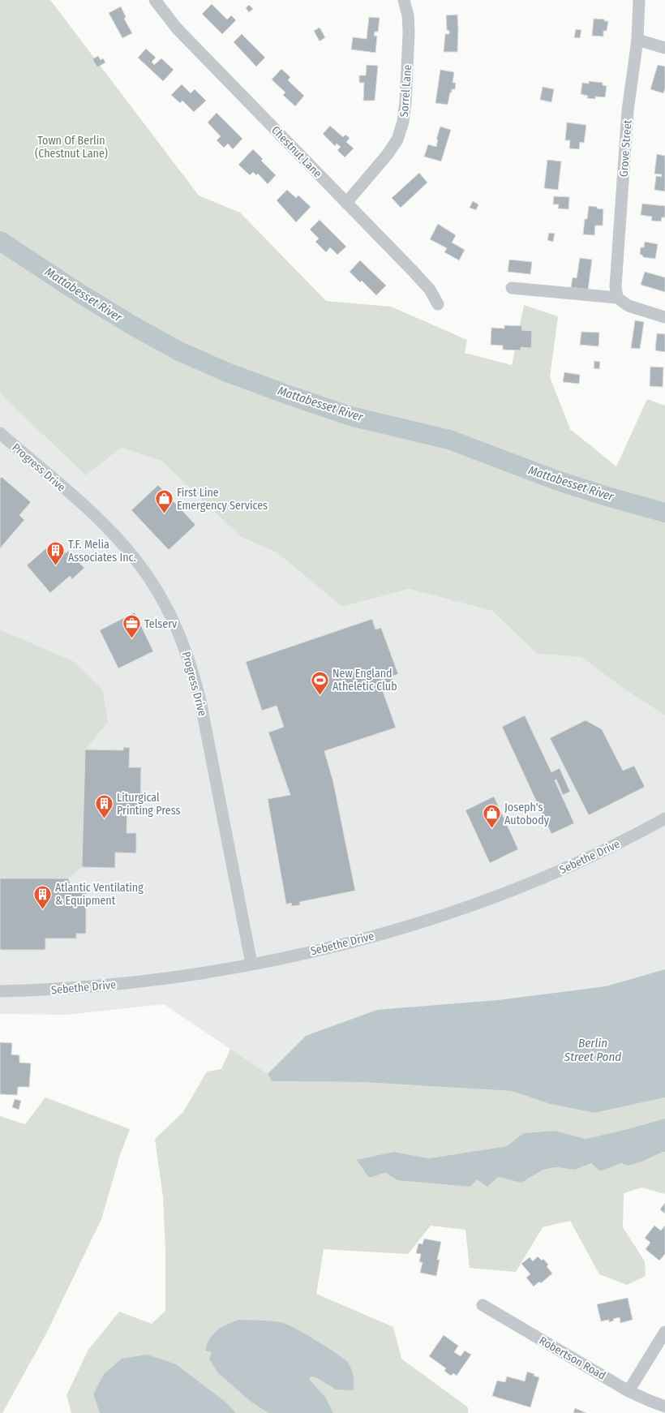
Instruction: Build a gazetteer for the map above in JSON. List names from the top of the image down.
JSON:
{
  "streets": {
    "street": [
      "Sorrel Lane",
      "Grove Street",
      "Chestnut Lane",
      "Progress Drive",
      "Sebethe Drive",
      "Robertson Road"
    ]
  },
  "crossings": [
    ["Sorrel Lane", "Chestnut Lane"],
    ["Progress Drive", "Sebethe Drive"]
  ],
  "water": ["Mattabesset River", "Berlin Street Pond"],
  "parks": ["Town Of Berlin (Chestnut Lane)"],
  "places": {
    "shop": ["First Line Emergency Services", "Joseph's Autobody"],
    "building": ["T.F. Melia Associates Inc.", "Liturgical Printing Press", "Atlantic Ventilating & Equipment"],
    "office": ["Telserv"],
    "sports": ["New England Atheletic Club"]
  }
}
